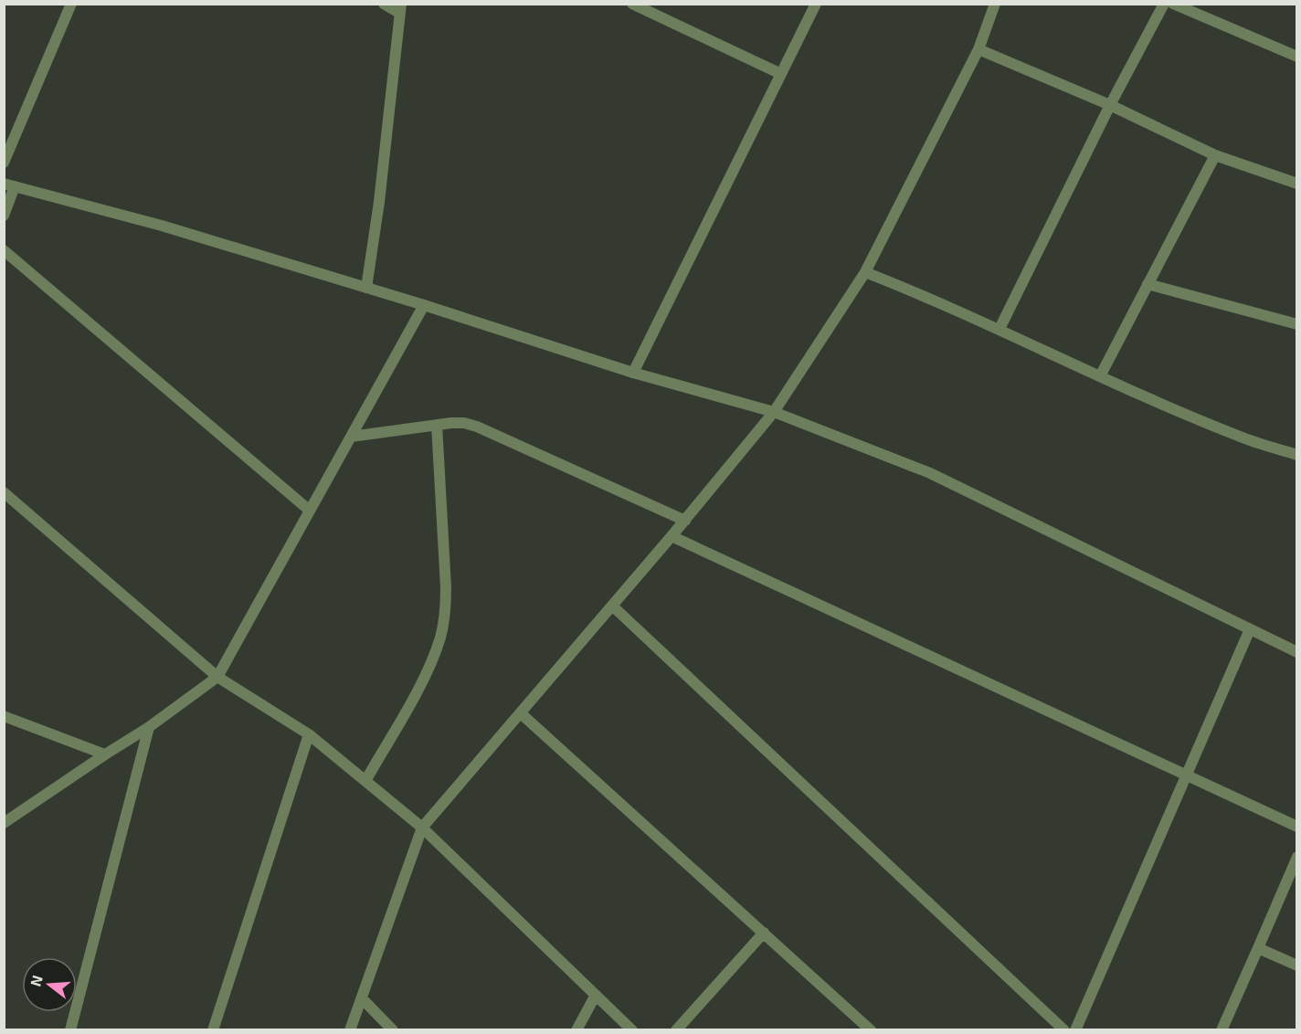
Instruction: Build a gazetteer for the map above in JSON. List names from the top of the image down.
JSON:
{
  "north": "left"
}
